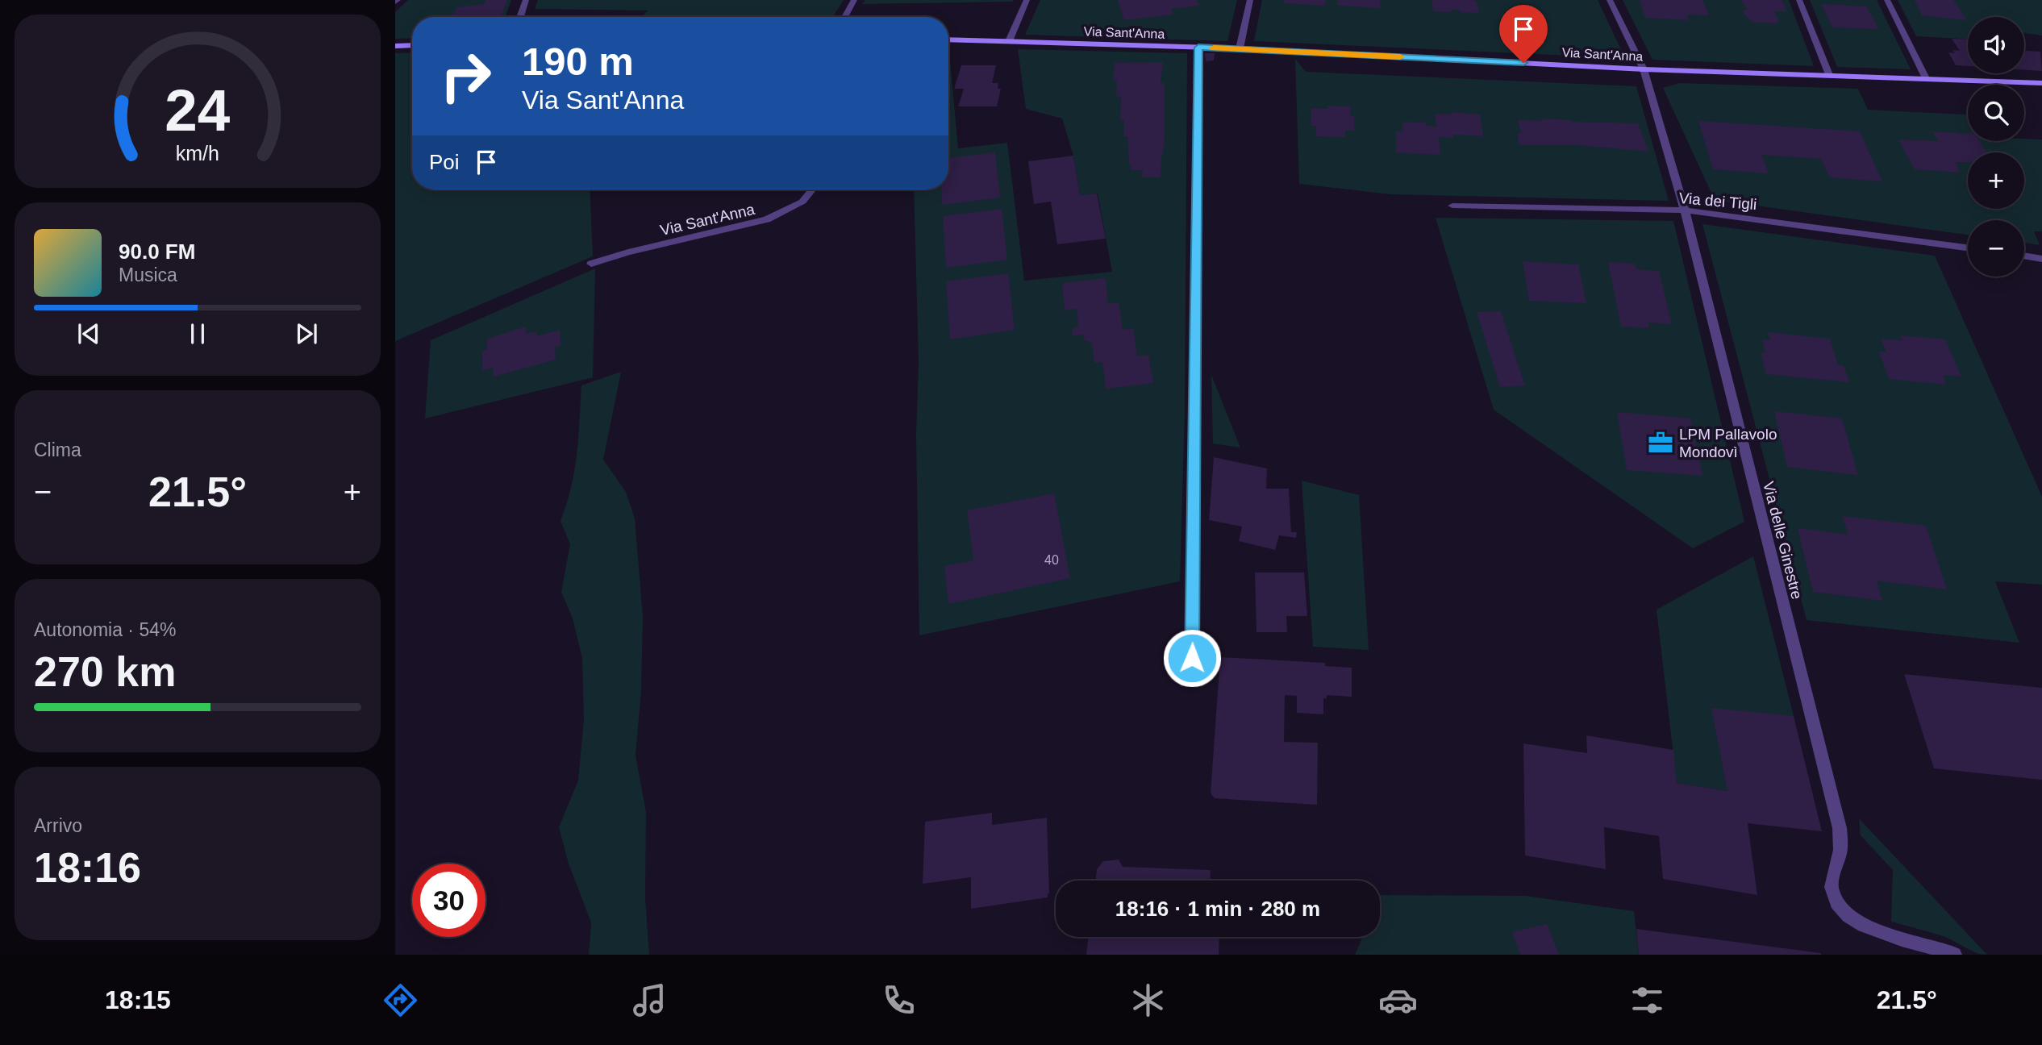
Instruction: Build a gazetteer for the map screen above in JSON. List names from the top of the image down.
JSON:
{
  "streets": {
    "street": ["Via Sant'Anna", "Via dei Tigli", "Via delle Ginestre"]
  },
  "crossings": [
    ["Via Sant'Anna", "Via delle Ginestre"],
    ["Via dei Tigli", "Via delle Ginestre"]
  ],
  "places": {
    "office": ["LPM Pallavolo Mondovì"]
  },
  "house_numbers": ["40"],
  "page": {
    "map_buttons": ["+", "−"],
    "turn": ["190 m", "Via Sant'Anna"],
    "then": "Poi",
    "song": ["90.0 FM", "Musica"],
    "tile": [
      "Clima",
      ["Autonomia · 54%", "270 km"],
      ["Arrivo", "18:16"]
    ],
    "heat": ["−", "21.5°", "+"],
    "limit": "30",
    "trip": "18:16 · 1 min · 280 m",
    "tabs": ["18:15", "21.5°"],
    "gauge": ["24", "km/h"]
  }
}
